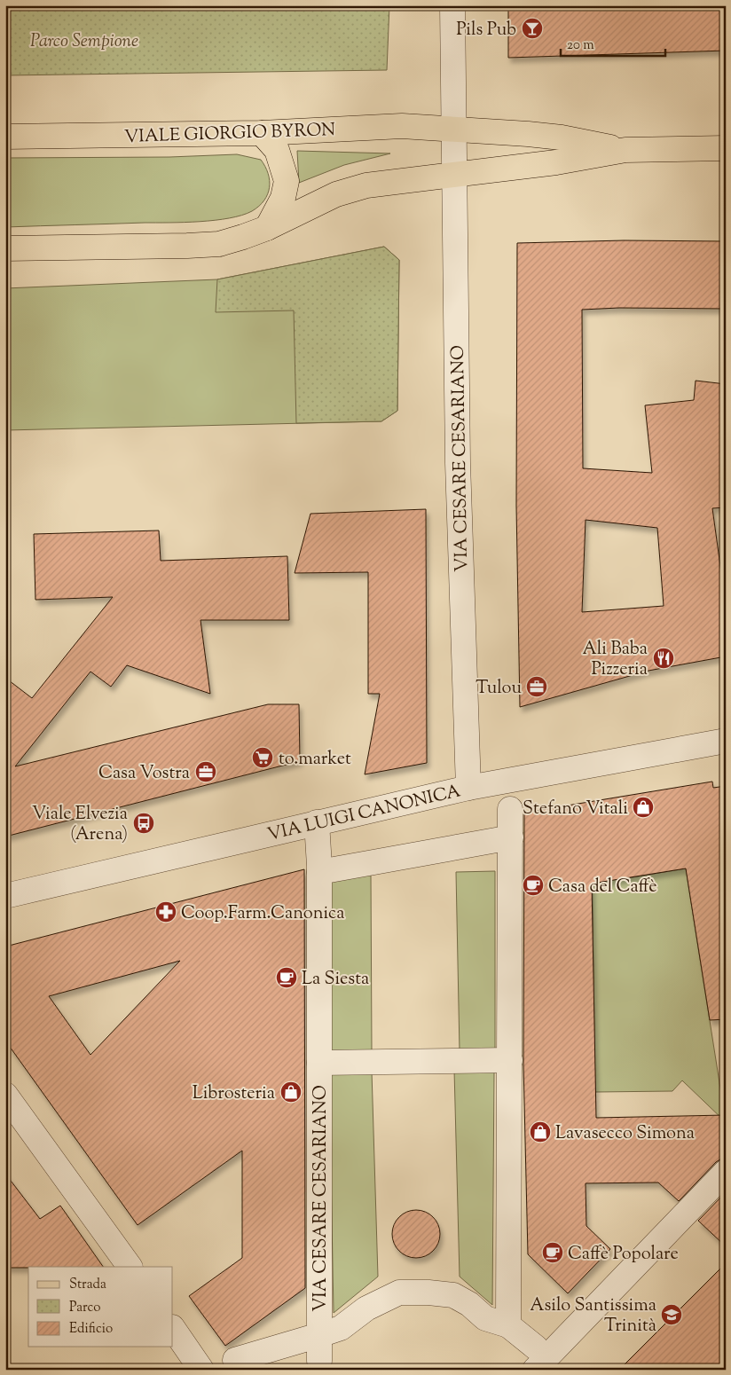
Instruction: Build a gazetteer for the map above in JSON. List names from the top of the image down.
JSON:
{
  "streets": {
    "main road": ["VIALE GIORGIO BYRON"],
    "street": ["VIA CESARE CESARIANO", "VIA LUIGI CANONICA"]
  },
  "crossings": [
    ["VIALE GIORGIO BYRON", "VIA CESARE CESARIANO"],
    ["VIA CESARE CESARIANO", "VIA LUIGI CANONICA"]
  ],
  "parks": ["Parco Sempione"],
  "places": {
    "bar": ["Pils Pub"],
    "restaurant": ["Ali Baba Pizzeria"],
    "office": ["Tulou", "Casa Vostra"],
    "supermarket": ["to.market"],
    "shop": ["Stefano Vitali", "Librosteria", "Lavasecco Simona"],
    "bus stop": ["Viale Elvezia (Arena)"],
    "cafe": ["Casa del Caffè", "La Siesta", "Caffè Popolare"],
    "pharmacy": ["Coop.Farm.Canonica"],
    "school or university": ["Asilo Santissima Trinità"]
  },
  "legend": ["Strada", "Parco", "Edificio"],
  "scale_bar": "20 m"
}
